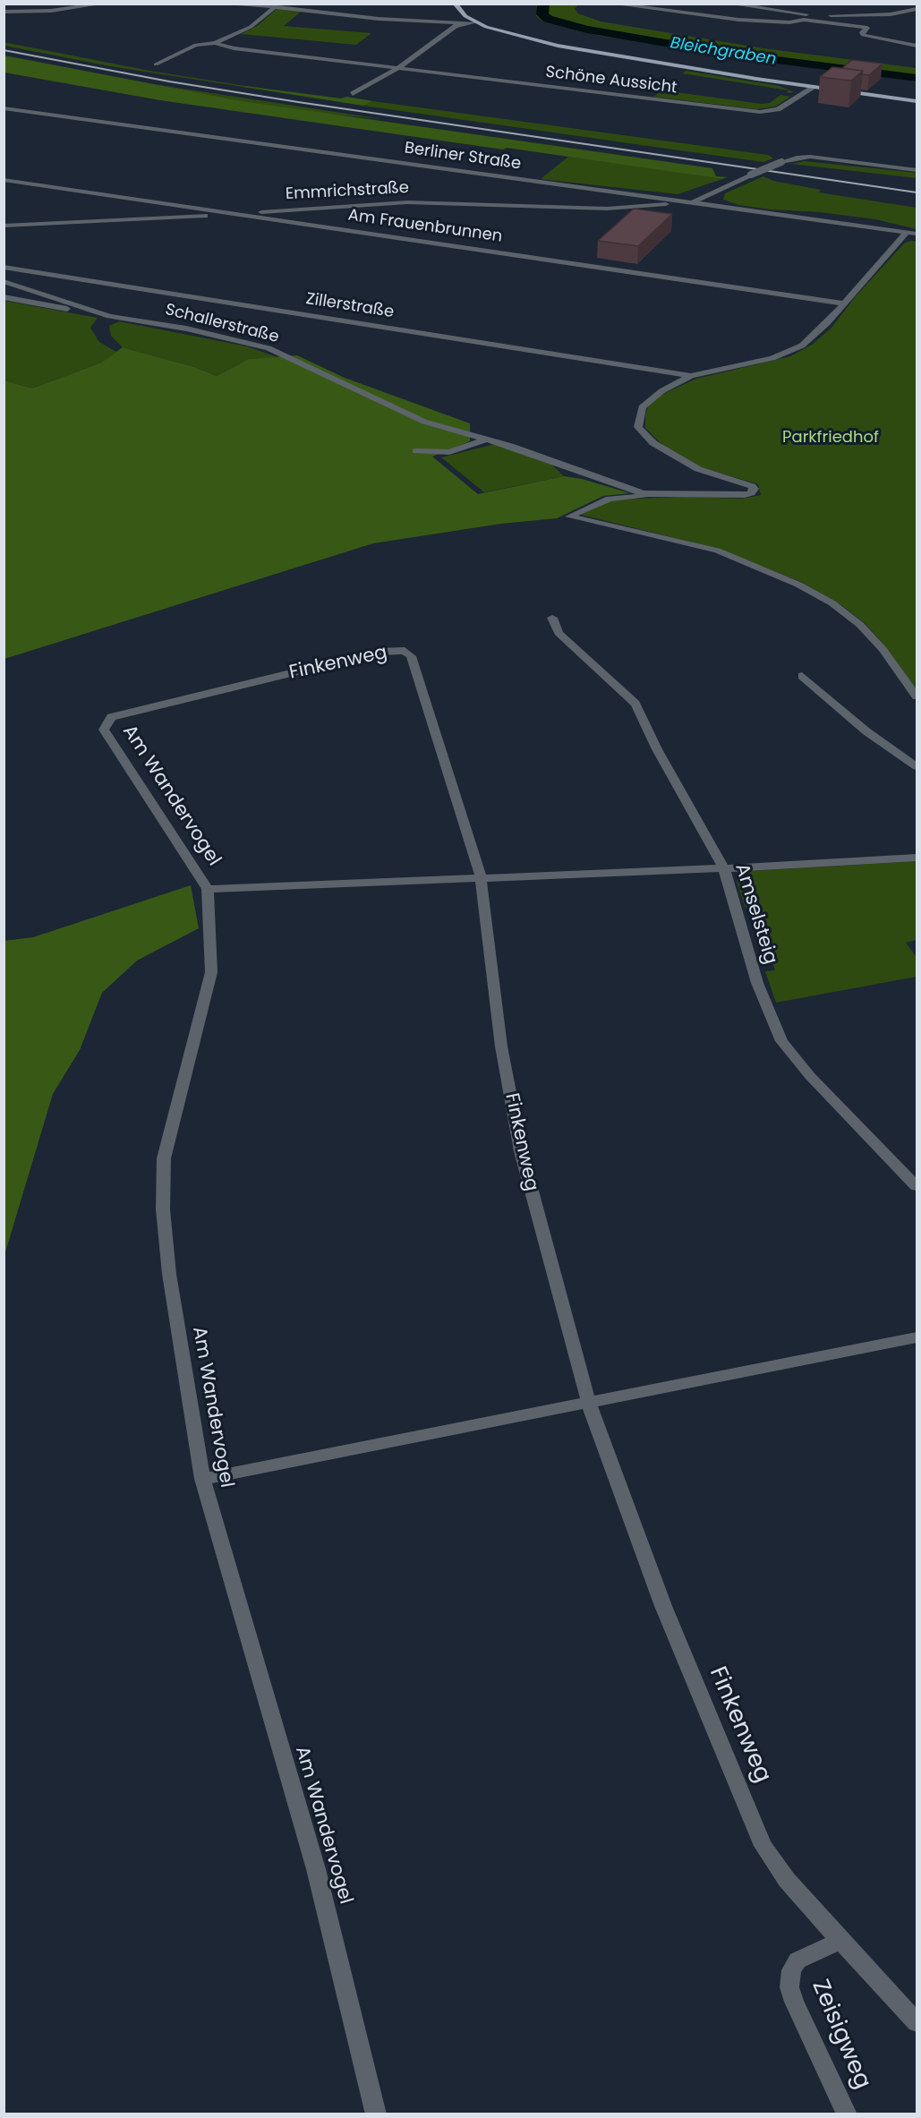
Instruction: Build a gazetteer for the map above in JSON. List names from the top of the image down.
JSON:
{
  "streets": {
    "street": [
      "Schöne Aussicht",
      "Berliner Straße",
      "Emmrichstraße",
      "Am Frauenbrunnen",
      "Zillerstraße",
      "Schallerstraße",
      "Finkenweg",
      "Am Wandervogel",
      "Amselsteig",
      "Zeisigweg"
    ]
  },
  "crossings": [
    ["Berliner Straße", "Emmrichstraße"],
    ["Emmrichstraße", "Am Frauenbrunnen"],
    ["Zillerstraße", "Schallerstraße"],
    ["Finkenweg", "Am Wandervogel"],
    ["Finkenweg", "Zeisigweg"]
  ],
  "water": ["Bleichgraben"],
  "parks": ["Parkfriedhof"]
}
